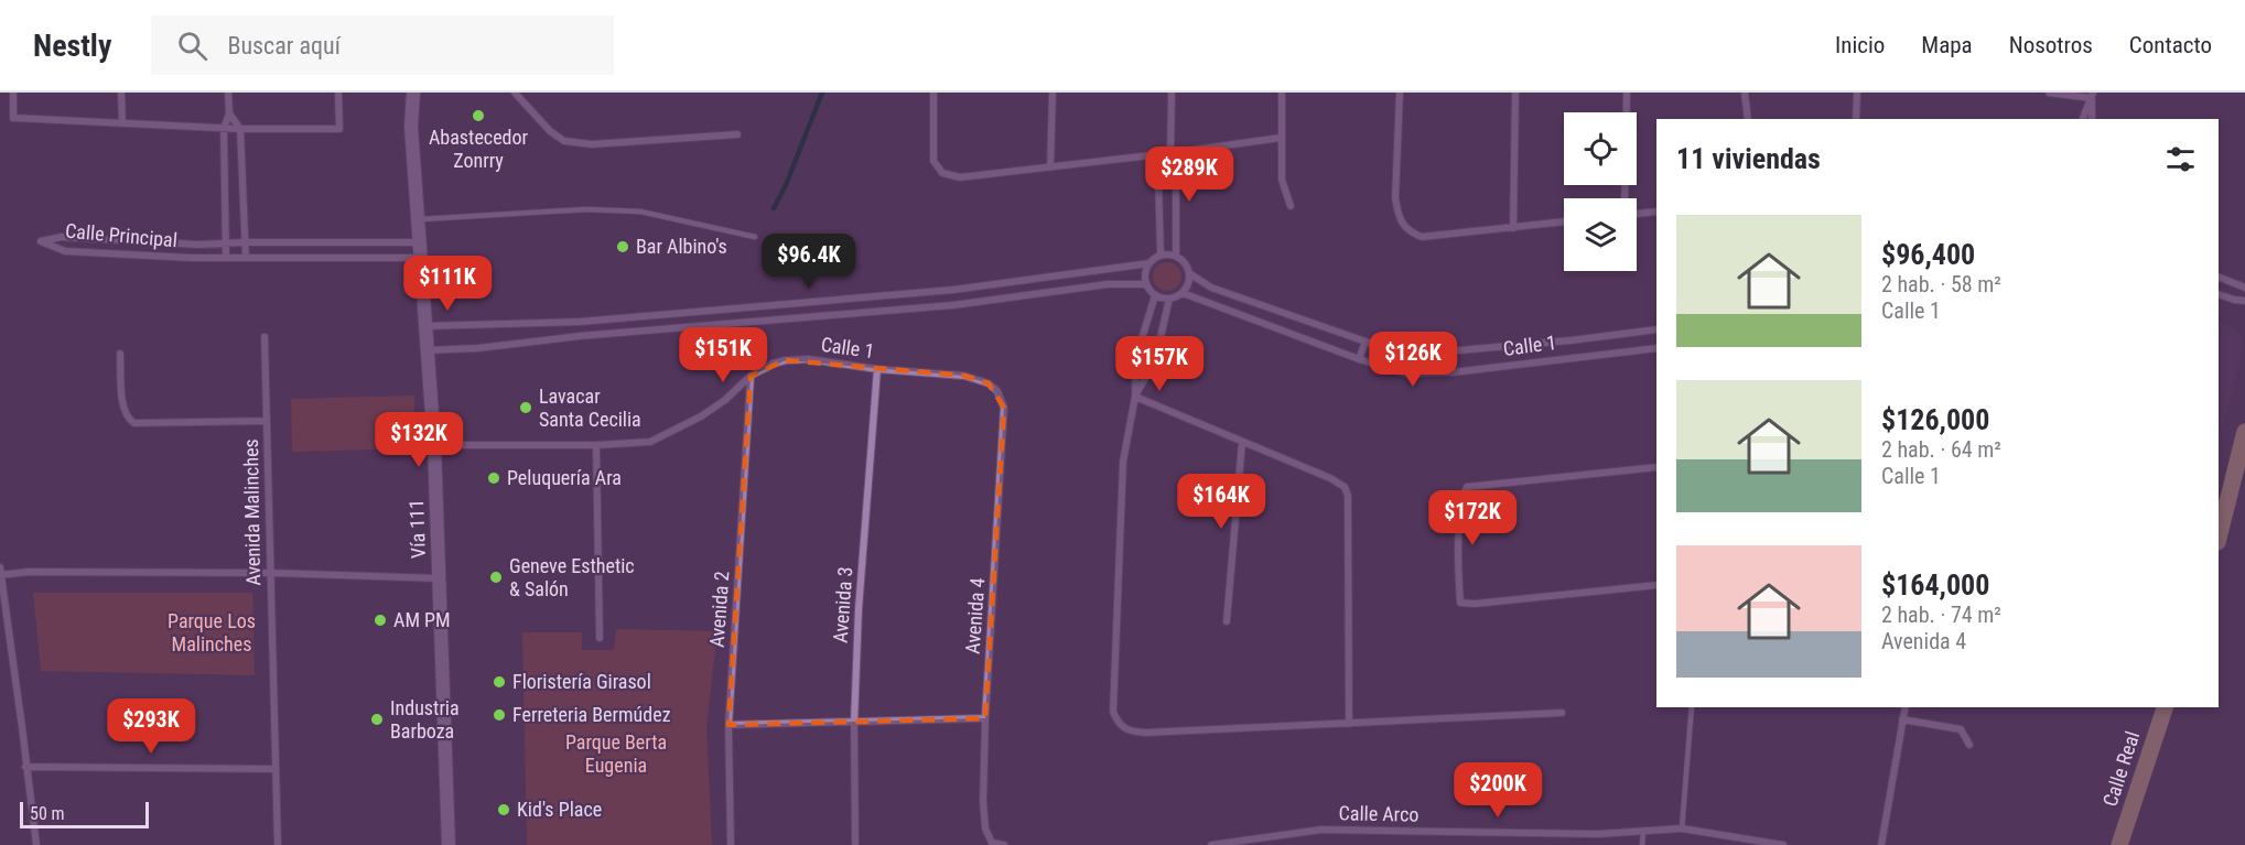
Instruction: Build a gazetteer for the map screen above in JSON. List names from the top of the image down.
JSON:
{
  "streets": {
    "main road": ["Vía 111", "Calle Real"],
    "street": [
      "Calle Principal",
      "Calle 1",
      "Avenida Malinches",
      "Avenida 3",
      "Avenida 2",
      "Avenida 4",
      "Calle Arco"
    ]
  },
  "crossings": [
    ["Calle Principal", "Vía 111"],
    ["Calle 1", "Vía 111"],
    ["Calle 1", "Avenida 3"],
    ["Calle 1", "Avenida 2"],
    ["Calle 1", "Avenida 4"]
  ],
  "parks": ["Parque Los Malinches", "Parque Berta Eugenia"],
  "places": [
    "Abastecedor Zonrry",
    "Bar Albino's",
    "Lavacar Santa Cecilia",
    "Peluquería Ara",
    "Geneve Esthetic & Salón",
    "AM PM",
    "Floristería Girasol",
    "Ferreteria Bermúdez",
    "Industria Barboza",
    "Kid's Place"
  ],
  "scale_bar": "50 m",
  "page": {
    "header": "Nestly",
    "search": "Buscar aquí",
    "nav": [
      "Inicio",
      "Mapa",
      "Nosotros",
      "Contacto"
    ],
    "heading": "11 viviendas",
    "price": [
      "$289K",
      "$96.4K",
      "$111K",
      "$151K",
      "$126K",
      "$157K",
      "$132K",
      "$164K",
      "$172K",
      "$293K",
      "$200K"
    ],
    "list": [
      {
        "name": "$96,400",
        "note": "2 hab. · 58 m² · Calle 1"
      },
      {
        "name": "$126,000",
        "note": "2 hab. · 64 m² · Calle 1"
      },
      {
        "name": "$164,000",
        "note": "2 hab. · 74 m² · Avenida 4"
      }
    ],
    "scale": "50 m"
  }
}
